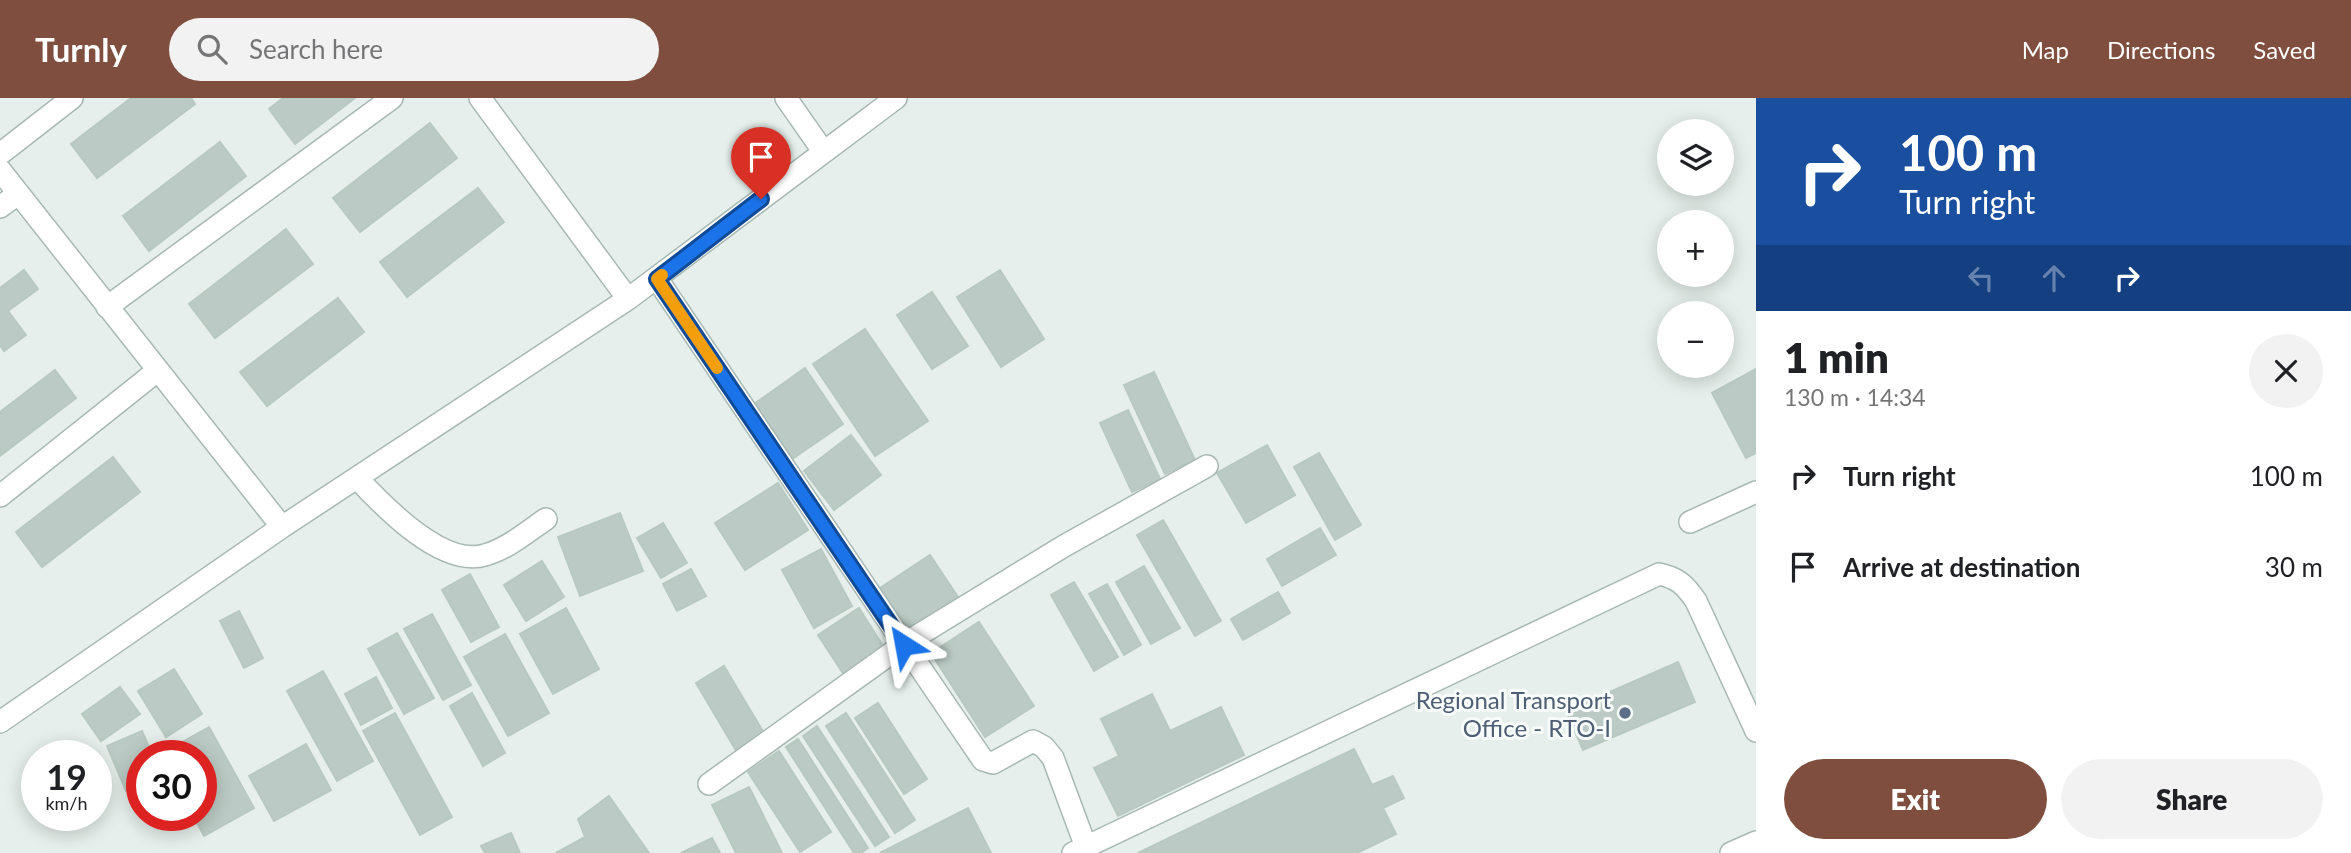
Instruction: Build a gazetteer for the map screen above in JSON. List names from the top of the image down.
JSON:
{
  "places": ["Regional Transport Office - RTO-I"],
  "page": {
    "header": "Turnly",
    "search": "Search here",
    "nav": ["Map", "Directions", "Saved"],
    "turn": ["100 m", "Turn right"],
    "map_buttons": ["+", "−"],
    "heading": ["1 min", "130 m · 14:34"],
    "list": [
      {
        "name": "Turn right",
        "value": "100 m"
      },
      {
        "name": "Arrive at destination",
        "value": "30 m"
      }
    ],
    "speed": "19 km/h",
    "limit": "30",
    "buttons": ["Exit", "Share"]
  }
}
